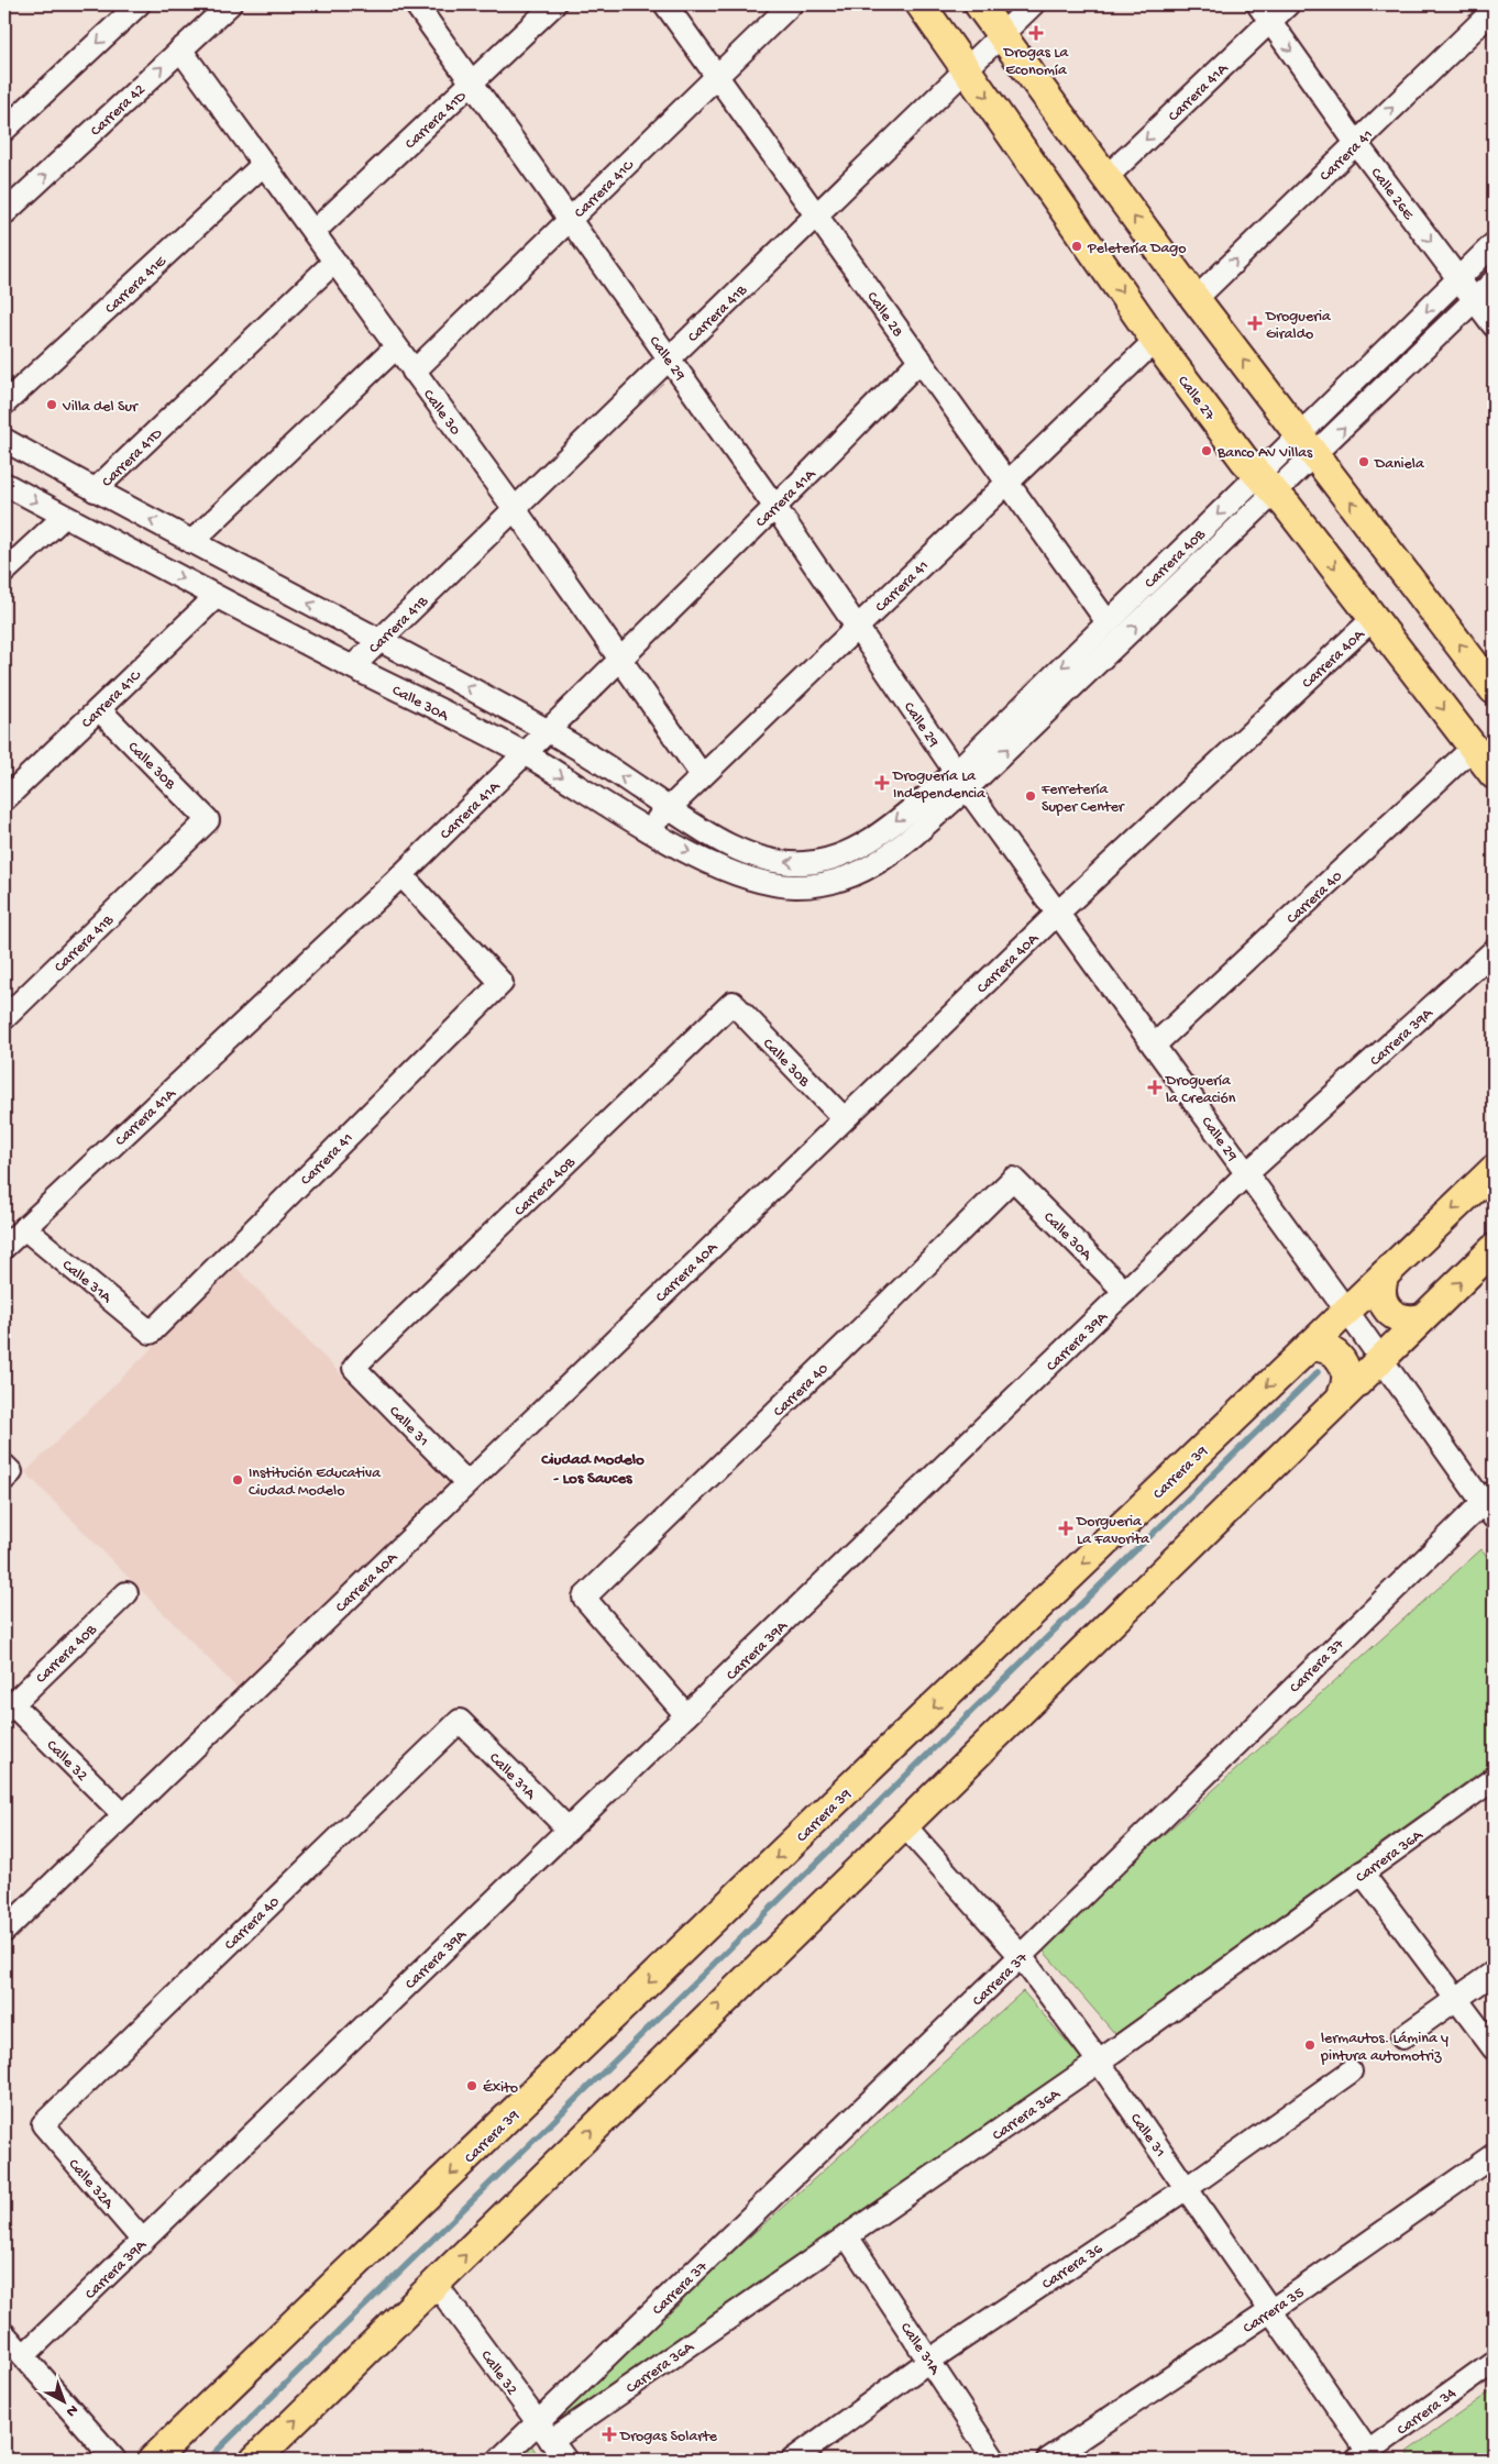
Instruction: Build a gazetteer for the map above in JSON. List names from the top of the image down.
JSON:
{
  "streets": {
    "main road": ["Calle 27", "Carrera 39"],
    "street": [
      "Carrera 41A",
      "Carrera 42",
      "Carrera 41D",
      "Carrera 41",
      "Carrera 41C",
      "Calle 26E",
      "Carrera 41E",
      "Carrera 41B",
      "Calle 28",
      "Calle 29",
      "Calle 30",
      "Carrera 40B",
      "Carrera 40A",
      "Calle 30A",
      "Calle 30B",
      "Carrera 40",
      "Carrera 39A",
      "Calle 31A",
      "Calle 31",
      "Carrera 37",
      "Calle 32",
      "Carrera 36A",
      "Calle 32A",
      "Carrera 36",
      "Carrera 35",
      "Carrera 34"
    ]
  },
  "crossings": [
    ["Carrera 41A", "Carrera 41"],
    ["Carrera 41A", "Calle 26E"],
    ["Carrera 41A", "Calle 28"],
    ["Carrera 41A", "Calle 29"],
    ["Carrera 41A", "Calle 30"],
    ["Carrera 41A", "Calle 30A"],
    ["Carrera 41A", "Calle 31A"],
    ["Carrera 42", "Calle 30"],
    ["Carrera 41D", "Calle 29"],
    ["Carrera 41D", "Calle 30"],
    ["Carrera 41", "Calle 26E"],
    ["Carrera 41", "Calle 28"],
    ["Carrera 41", "Calle 29"],
    ["Carrera 41", "Calle 27"],
    ["Carrera 41", "Calle 30"],
    ["Carrera 41", "Carrera 40B"],
    ["Carrera 41", "Calle 30A"],
    ["Carrera 41", "Calle 31A"],
    ["Carrera 41C", "Calle 28"],
    ["Carrera 41C", "Calle 29"],
    ["Carrera 41C", "Calle 30"],
    ["Carrera 41C", "Calle 30A"],
    ["Carrera 41C", "Calle 30B"],
    ["Calle 26E", "Carrera 40B"],
    ["Carrera 41E", "Calle 30"],
    ["Carrera 41B", "Calle 28"],
    ["Carrera 41B", "Calle 29"],
    ["Carrera 41B", "Calle 27"],
    ["Carrera 41B", "Calle 30"],
    ["Carrera 41B", "Calle 30A"],
    ["Carrera 41B", "Calle 30B"],
    ["Calle 28", "Carrera 40B"],
    ["Calle 29", "Carrera 40B"],
    ["Calle 29", "Carrera 40A"],
    ["Calle 29", "Carrera 40"],
    ["Calle 29", "Carrera 39A"],
    ["Calle 29", "Carrera 39"],
    ["Calle 29", "Carrera 37"],
    ["Calle 27", "Carrera 40B"],
    ["Calle 27", "Carrera 40A"],
    ["Calle 27", "Carrera 40"],
    ["Carrera 40B", "Calle 30A"],
    ["Carrera 40B", "Calle 30B"],
    ["Carrera 40B", "Calle 31"],
    ["Carrera 40B", "Calle 32"],
    ["Carrera 40A", "Calle 30B"],
    ["Carrera 40A", "Calle 31"],
    ["Carrera 40A", "Calle 32"],
    ["Calle 30A", "Carrera 40"],
    ["Calle 30A", "Carrera 39A"],
    ["Carrera 40", "Carrera 39A"],
    ["Carrera 40", "Calle 31A"],
    ["Carrera 40", "Calle 32A"],
    ["Carrera 39A", "Calle 31A"],
    ["Carrera 39A", "Calle 32A"],
    ["Calle 31A", "Carrera 36A"],
    ["Calle 31A", "Carrera 36"],
    ["Calle 31", "Carrera 37"],
    ["Calle 31", "Carrera 36A"],
    ["Calle 31", "Carrera 36"],
    ["Calle 31", "Carrera 35"],
    ["Calle 31", "Carrera 34"],
    ["Carrera 37", "Calle 32"],
    ["Calle 32", "Carrera 36A"]
  ],
  "one_way": ["Calle 26E"],
  "districts": ["Ciudad Modelo - Los Sauces"],
  "places": {
    "health": [
      "Drogas La Economía",
      "Drogueria Giraldo",
      "Droguería La Independencia",
      "Droguería la Creación",
      "Dorgueria La Favorita",
      "Drogas Solarte"
    ],
    "other": [
      "Peletería Dago",
      "Villa del Sur",
      "Banco AV Villas",
      "Daniela",
      "Ferretería Super Center",
      "Institución Educativa Ciudad Modelo",
      "lermautos. Lámina y pintura automotriz",
      "Éxito"
    ]
  },
  "north": "bottom right"
}
